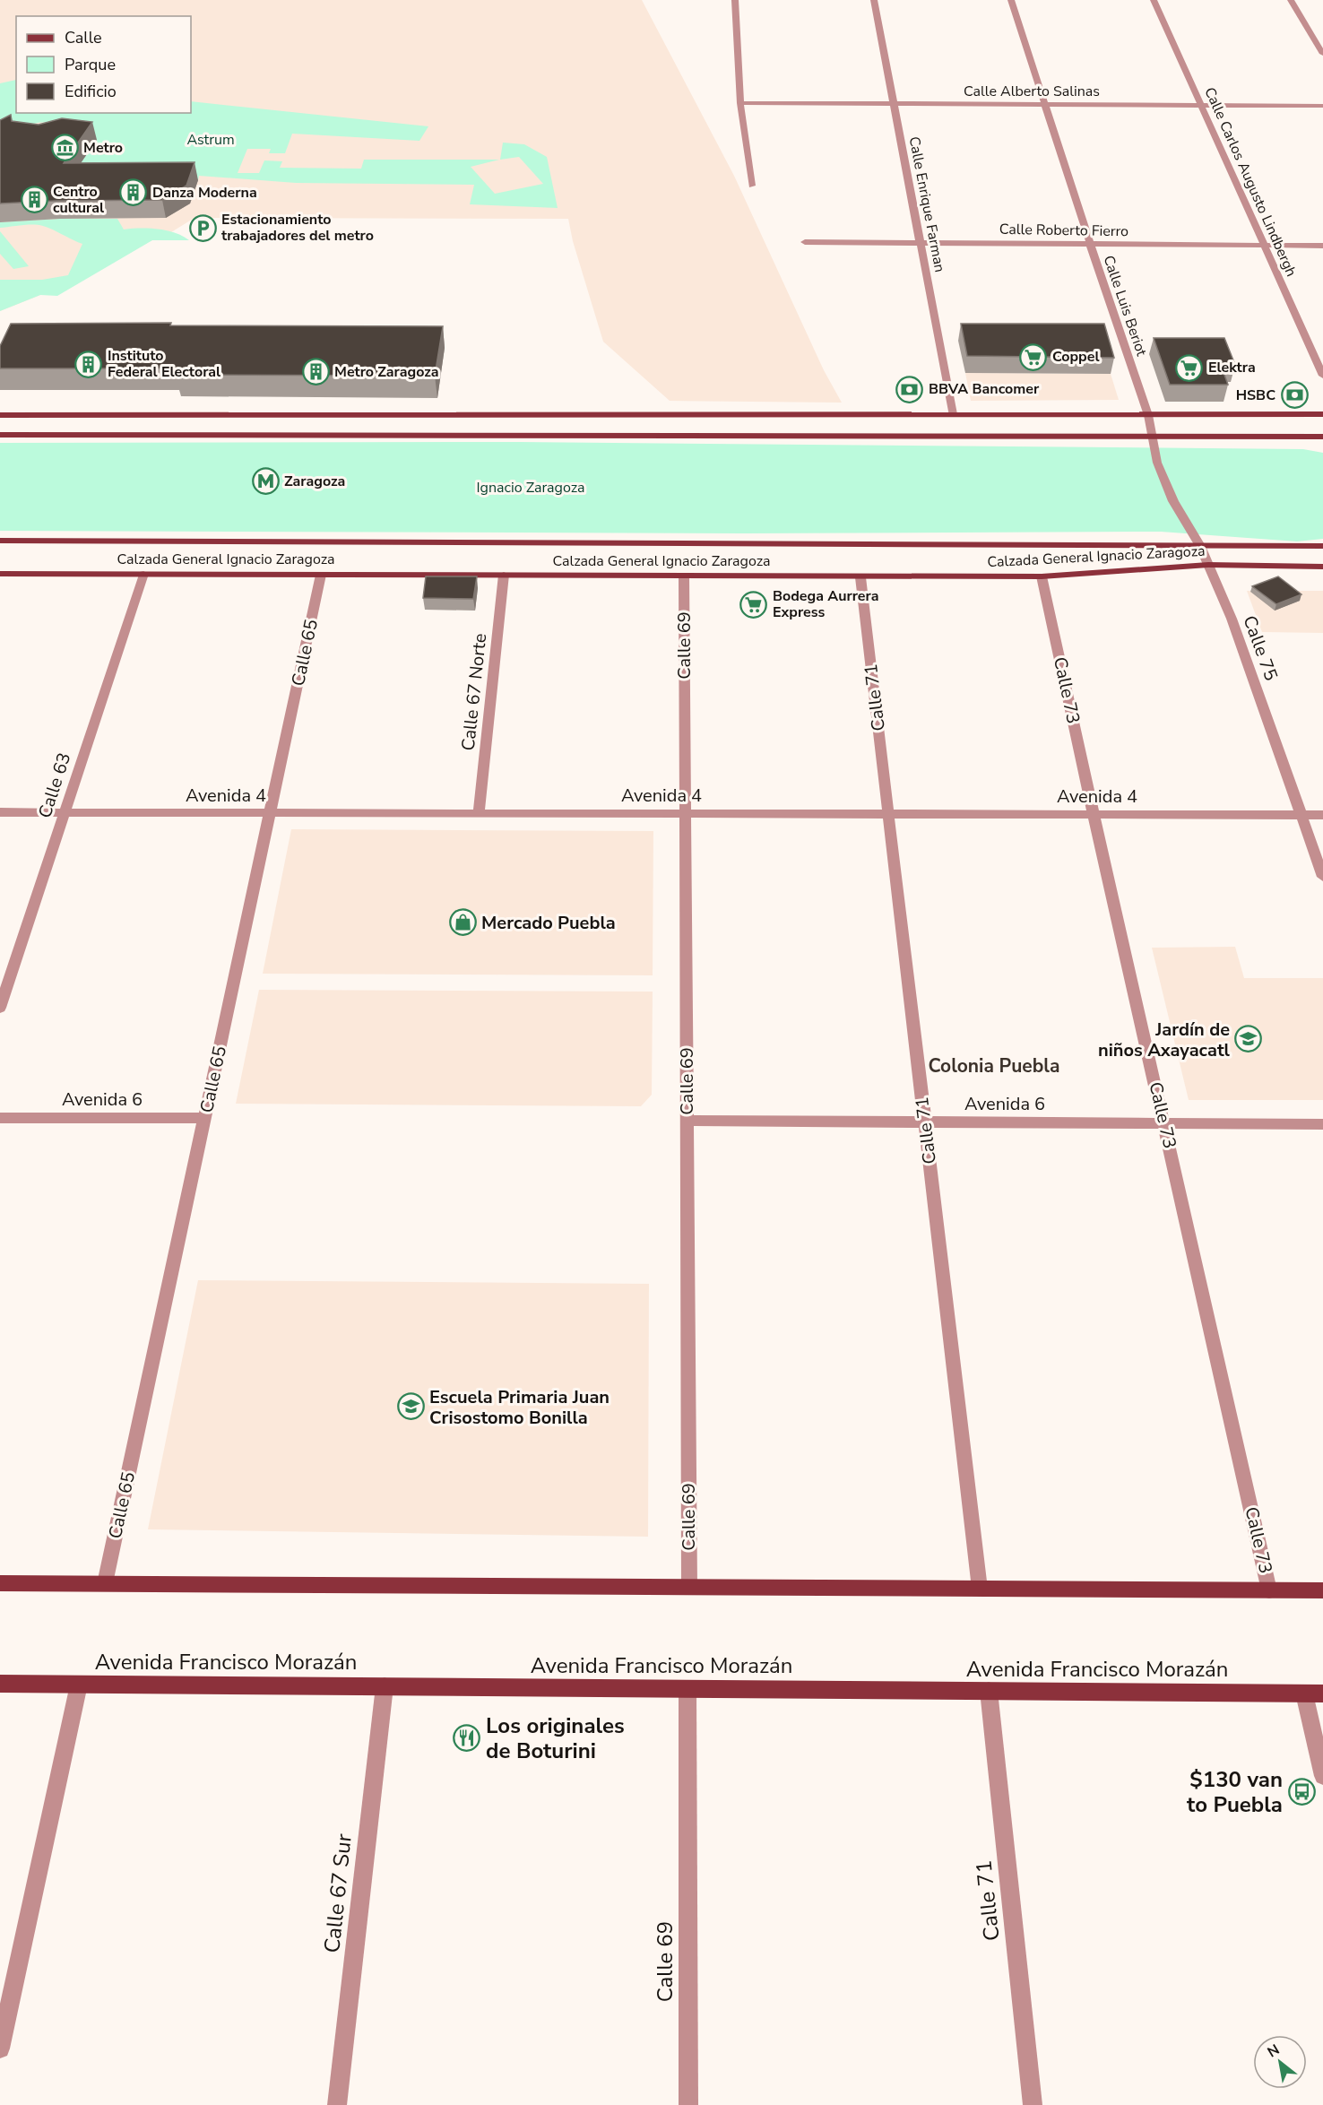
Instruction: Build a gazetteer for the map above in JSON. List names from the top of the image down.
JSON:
{
  "streets": {
    "main road": ["Calzada General Ignacio Zaragoza", "Avenida Francisco Morazán"],
    "street": [
      "Calle Alberto Salinas",
      "Calle Carlos Augusto Lindbergh",
      "Calle Enrique Farman",
      "Calle Roberto Fierro",
      "Calle Luis Beriot",
      "Calle 69",
      "Calle 75",
      "Calle 65",
      "Calle 73",
      "Calle 67 Norte",
      "Calle 71",
      "Calle 63",
      "Avenida 4",
      "Avenida 6",
      "Calle 67 Sur"
    ]
  },
  "crossings": [
    ["Calle Alberto Salinas", "Calle Carlos Augusto Lindbergh"],
    ["Calle Alberto Salinas", "Calle Enrique Farman"],
    ["Calle Alberto Salinas", "Calle Luis Beriot"],
    ["Calle Carlos Augusto Lindbergh", "Calle Roberto Fierro"],
    ["Calle Enrique Farman", "Calle Roberto Fierro"],
    ["Calle Roberto Fierro", "Calle Luis Beriot"],
    ["Calle Luis Beriot", "Calle 75"],
    ["Calzada General Ignacio Zaragoza", "Calle 69"],
    ["Calzada General Ignacio Zaragoza", "Calle 75"],
    ["Calzada General Ignacio Zaragoza", "Calle 65"],
    ["Calzada General Ignacio Zaragoza", "Calle 73"],
    ["Calzada General Ignacio Zaragoza", "Calle 67 Norte"],
    ["Calzada General Ignacio Zaragoza", "Calle 71"],
    ["Calzada General Ignacio Zaragoza", "Calle 63"],
    ["Calle 69", "Avenida 4"],
    ["Calle 69", "Avenida 6"],
    ["Calle 69", "Avenida Francisco Morazán"],
    ["Calle 75", "Avenida 4"],
    ["Calle 65", "Avenida 4"],
    ["Calle 65", "Avenida 6"],
    ["Calle 73", "Avenida 4"],
    ["Calle 73", "Avenida 6"],
    ["Calle 67 Norte", "Avenida 4"],
    ["Calle 71", "Avenida 4"],
    ["Calle 71", "Avenida 6"],
    ["Calle 71", "Avenida Francisco Morazán"],
    ["Calle 63", "Avenida 4"],
    ["Avenida Francisco Morazán", "Calle 67 Sur"]
  ],
  "districts": ["Colonia Puebla"],
  "parks": ["Astrum", "Ignacio Zaragoza"],
  "places": {
    "museum": ["Metro"],
    "building": [
      "Danza Moderna",
      "Centro cultural",
      "Instituto Federal Electoral",
      "Metro Zaragoza"
    ],
    "parking": ["Estacionamiento trabajadores del metro"],
    "supermarket": ["Coppel", "Elektra", "Bodega Aurrera Express"],
    "bank": ["BBVA Bancomer", "HSBC"],
    "metro station": ["Zaragoza"],
    "shop": ["Mercado Puebla"],
    "school or university": ["Jardín de niños Axayacatl", "Escuela Primaria Juan Crisostomo Bonilla"],
    "restaurant": ["Los originales de Boturini"],
    "bus stop": ["$130 van to Puebla"]
  },
  "legend": ["Calle", "Parque", "Edificio"],
  "north": "top left"
}
